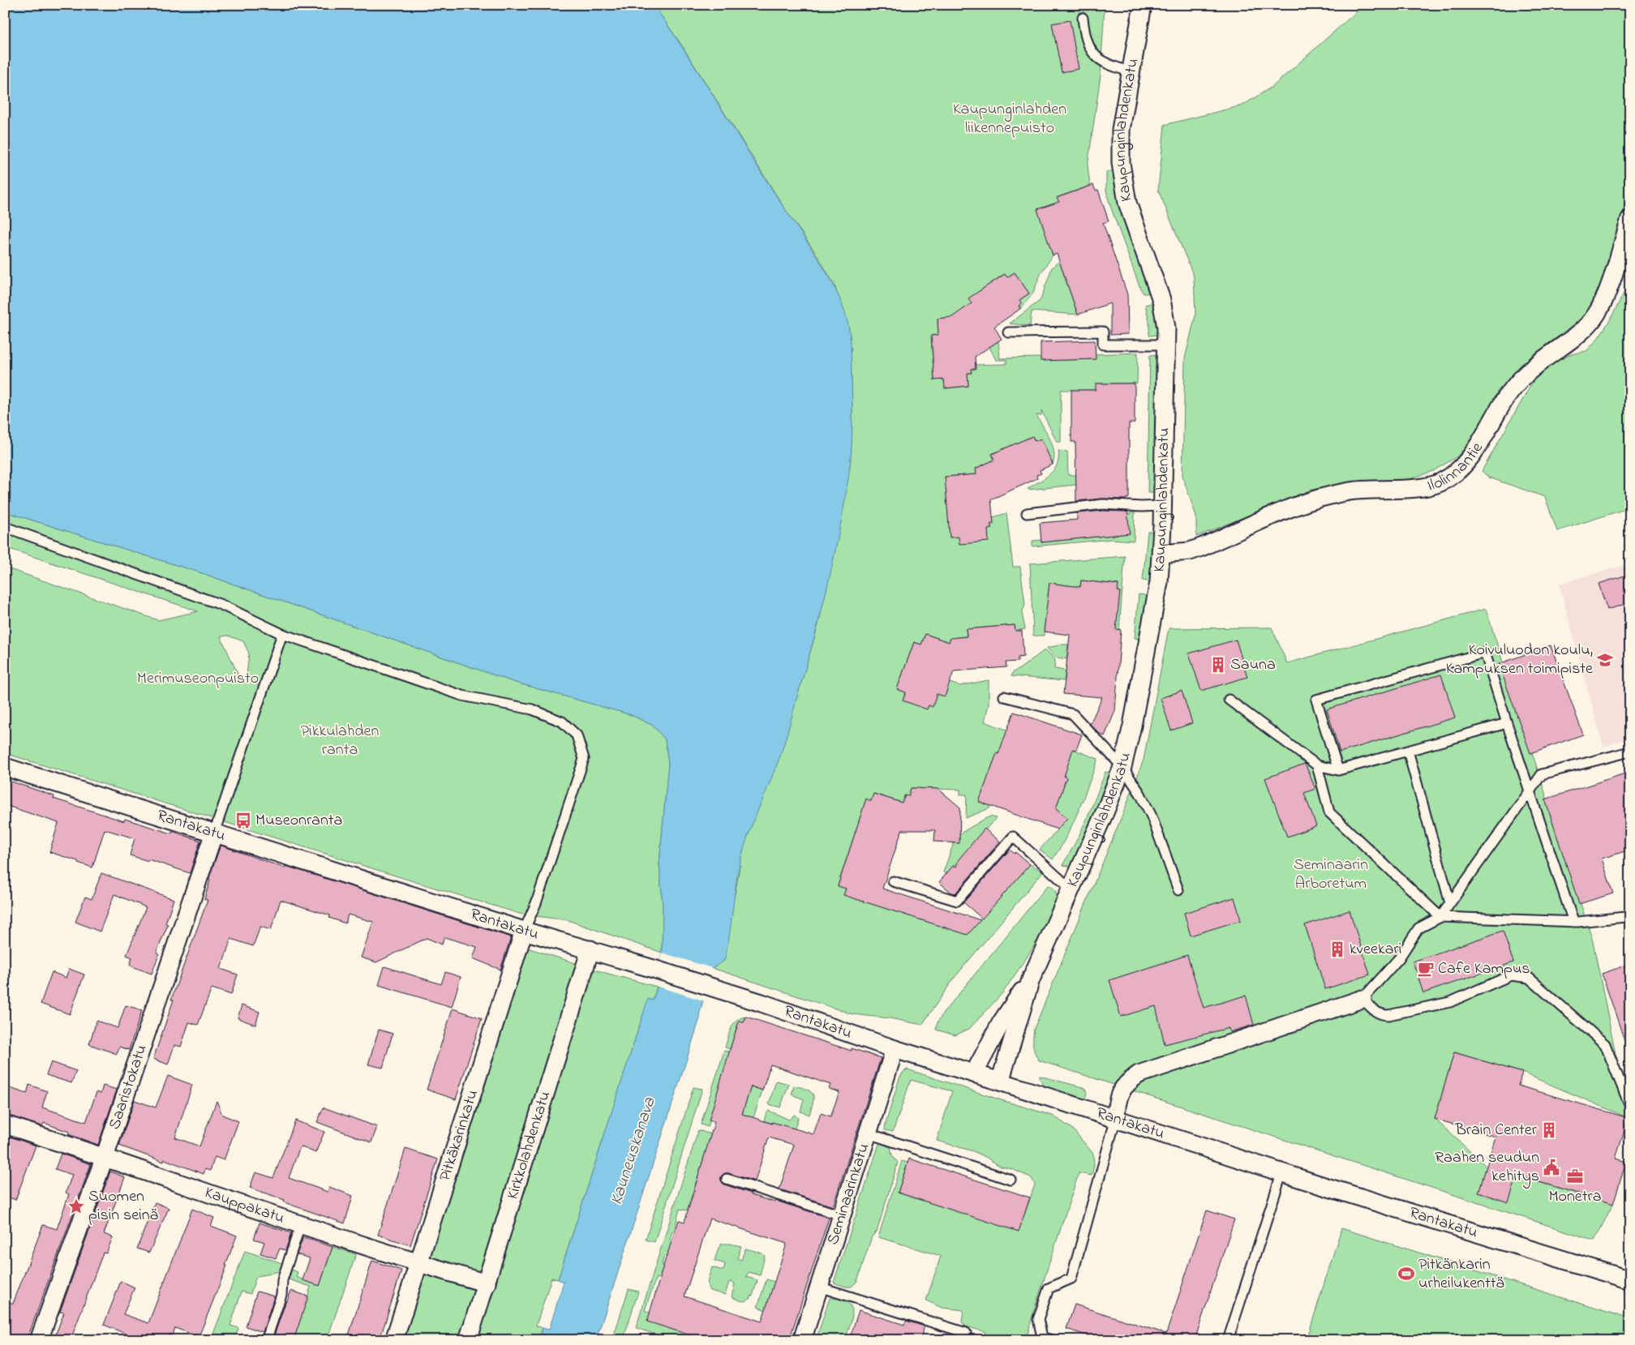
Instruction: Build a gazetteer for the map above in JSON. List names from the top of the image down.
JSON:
{
  "streets": {
    "street": [
      "Kaupunginlahdenkatu",
      "Ilolinnantie",
      "Rantakatu",
      "Saaristokatu",
      "Pitkäkarinkatu",
      "Kirkkolahdenkatu",
      "Seminaarinkatu",
      "Kauppakatu"
    ]
  },
  "crossings": [
    ["Kaupunginlahdenkatu", "Ilolinnantie"],
    ["Kaupunginlahdenkatu", "Rantakatu"],
    ["Rantakatu", "Saaristokatu"],
    ["Rantakatu", "Pitkäkarinkatu"],
    ["Rantakatu", "Kirkkolahdenkatu"],
    ["Rantakatu", "Seminaarinkatu"],
    ["Saaristokatu", "Kauppakatu"],
    ["Pitkäkarinkatu", "Kauppakatu"],
    ["Kirkkolahdenkatu", "Kauppakatu"]
  ],
  "water": ["Kauneuskanava"],
  "parks": [
    "Kaupunginlahden liikennepuisto",
    "Merimuseonpuisto",
    "Pikkulahden ranta",
    "Seminaarin Arboretum"
  ],
  "places": {
    "school or university": ["Koivuluodon koulu, Kampuksen toimipiste"],
    "building": ["Sauna", "kveekari", "Brain Center"],
    "bus stop": ["Museonranta"],
    "cafe": ["Cafe Kampus"],
    "public building": ["Raahen seudun kehitys"],
    "office": ["Monetra"],
    "place": ["Suomen pisin seinä"],
    "sports": ["Pitkänkarin urheilukenttä"]
  }
}
